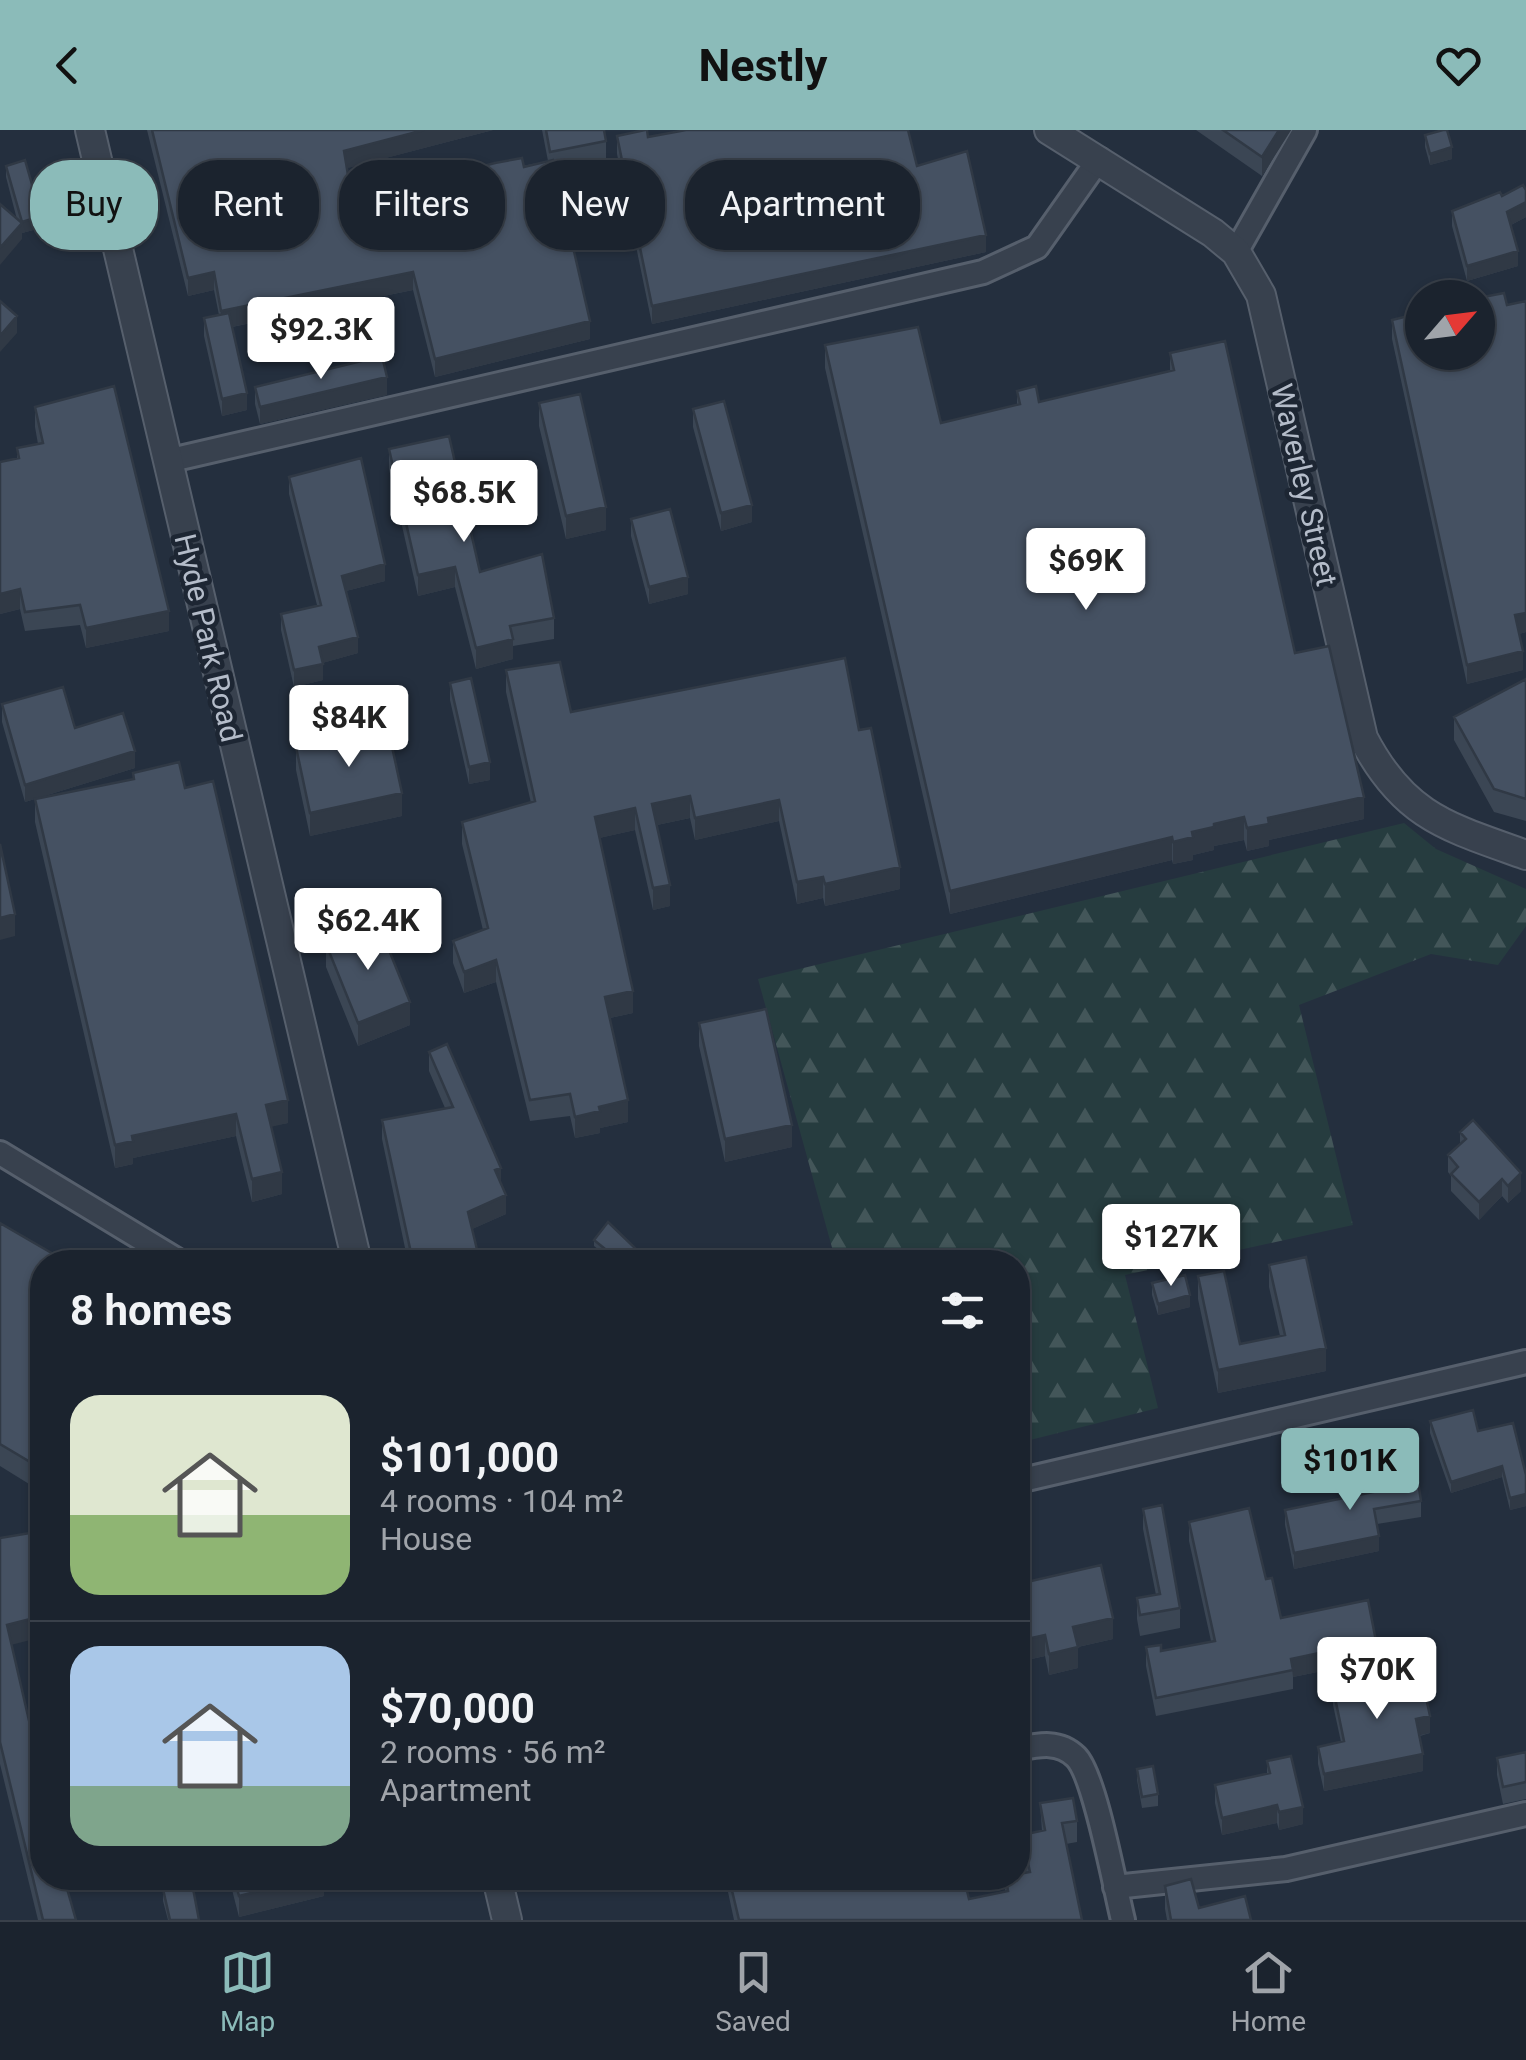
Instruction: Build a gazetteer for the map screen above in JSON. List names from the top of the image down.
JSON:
{
  "streets": {
    "street": ["Waverley Street", "Hyde Park Road"]
  },
  "north": "top right",
  "page": {
    "header": "Nestly",
    "chip": [
      "Buy",
      "Rent",
      "Filters",
      "New",
      "Apartment"
    ],
    "price": [
      "$92.3K",
      "$68.5K",
      "$69K",
      "$84K",
      "$62.4K",
      "$127K",
      "$101K",
      "$70K"
    ],
    "heading": "8 homes",
    "list": [
      {
        "name": "$101,000",
        "note": "4 rooms · 104 m² · House"
      },
      {
        "name": "$70,000",
        "note": "2 rooms · 56 m² · Apartment"
      }
    ],
    "tabs": ["Map", "Saved", "Home"]
  }
}
